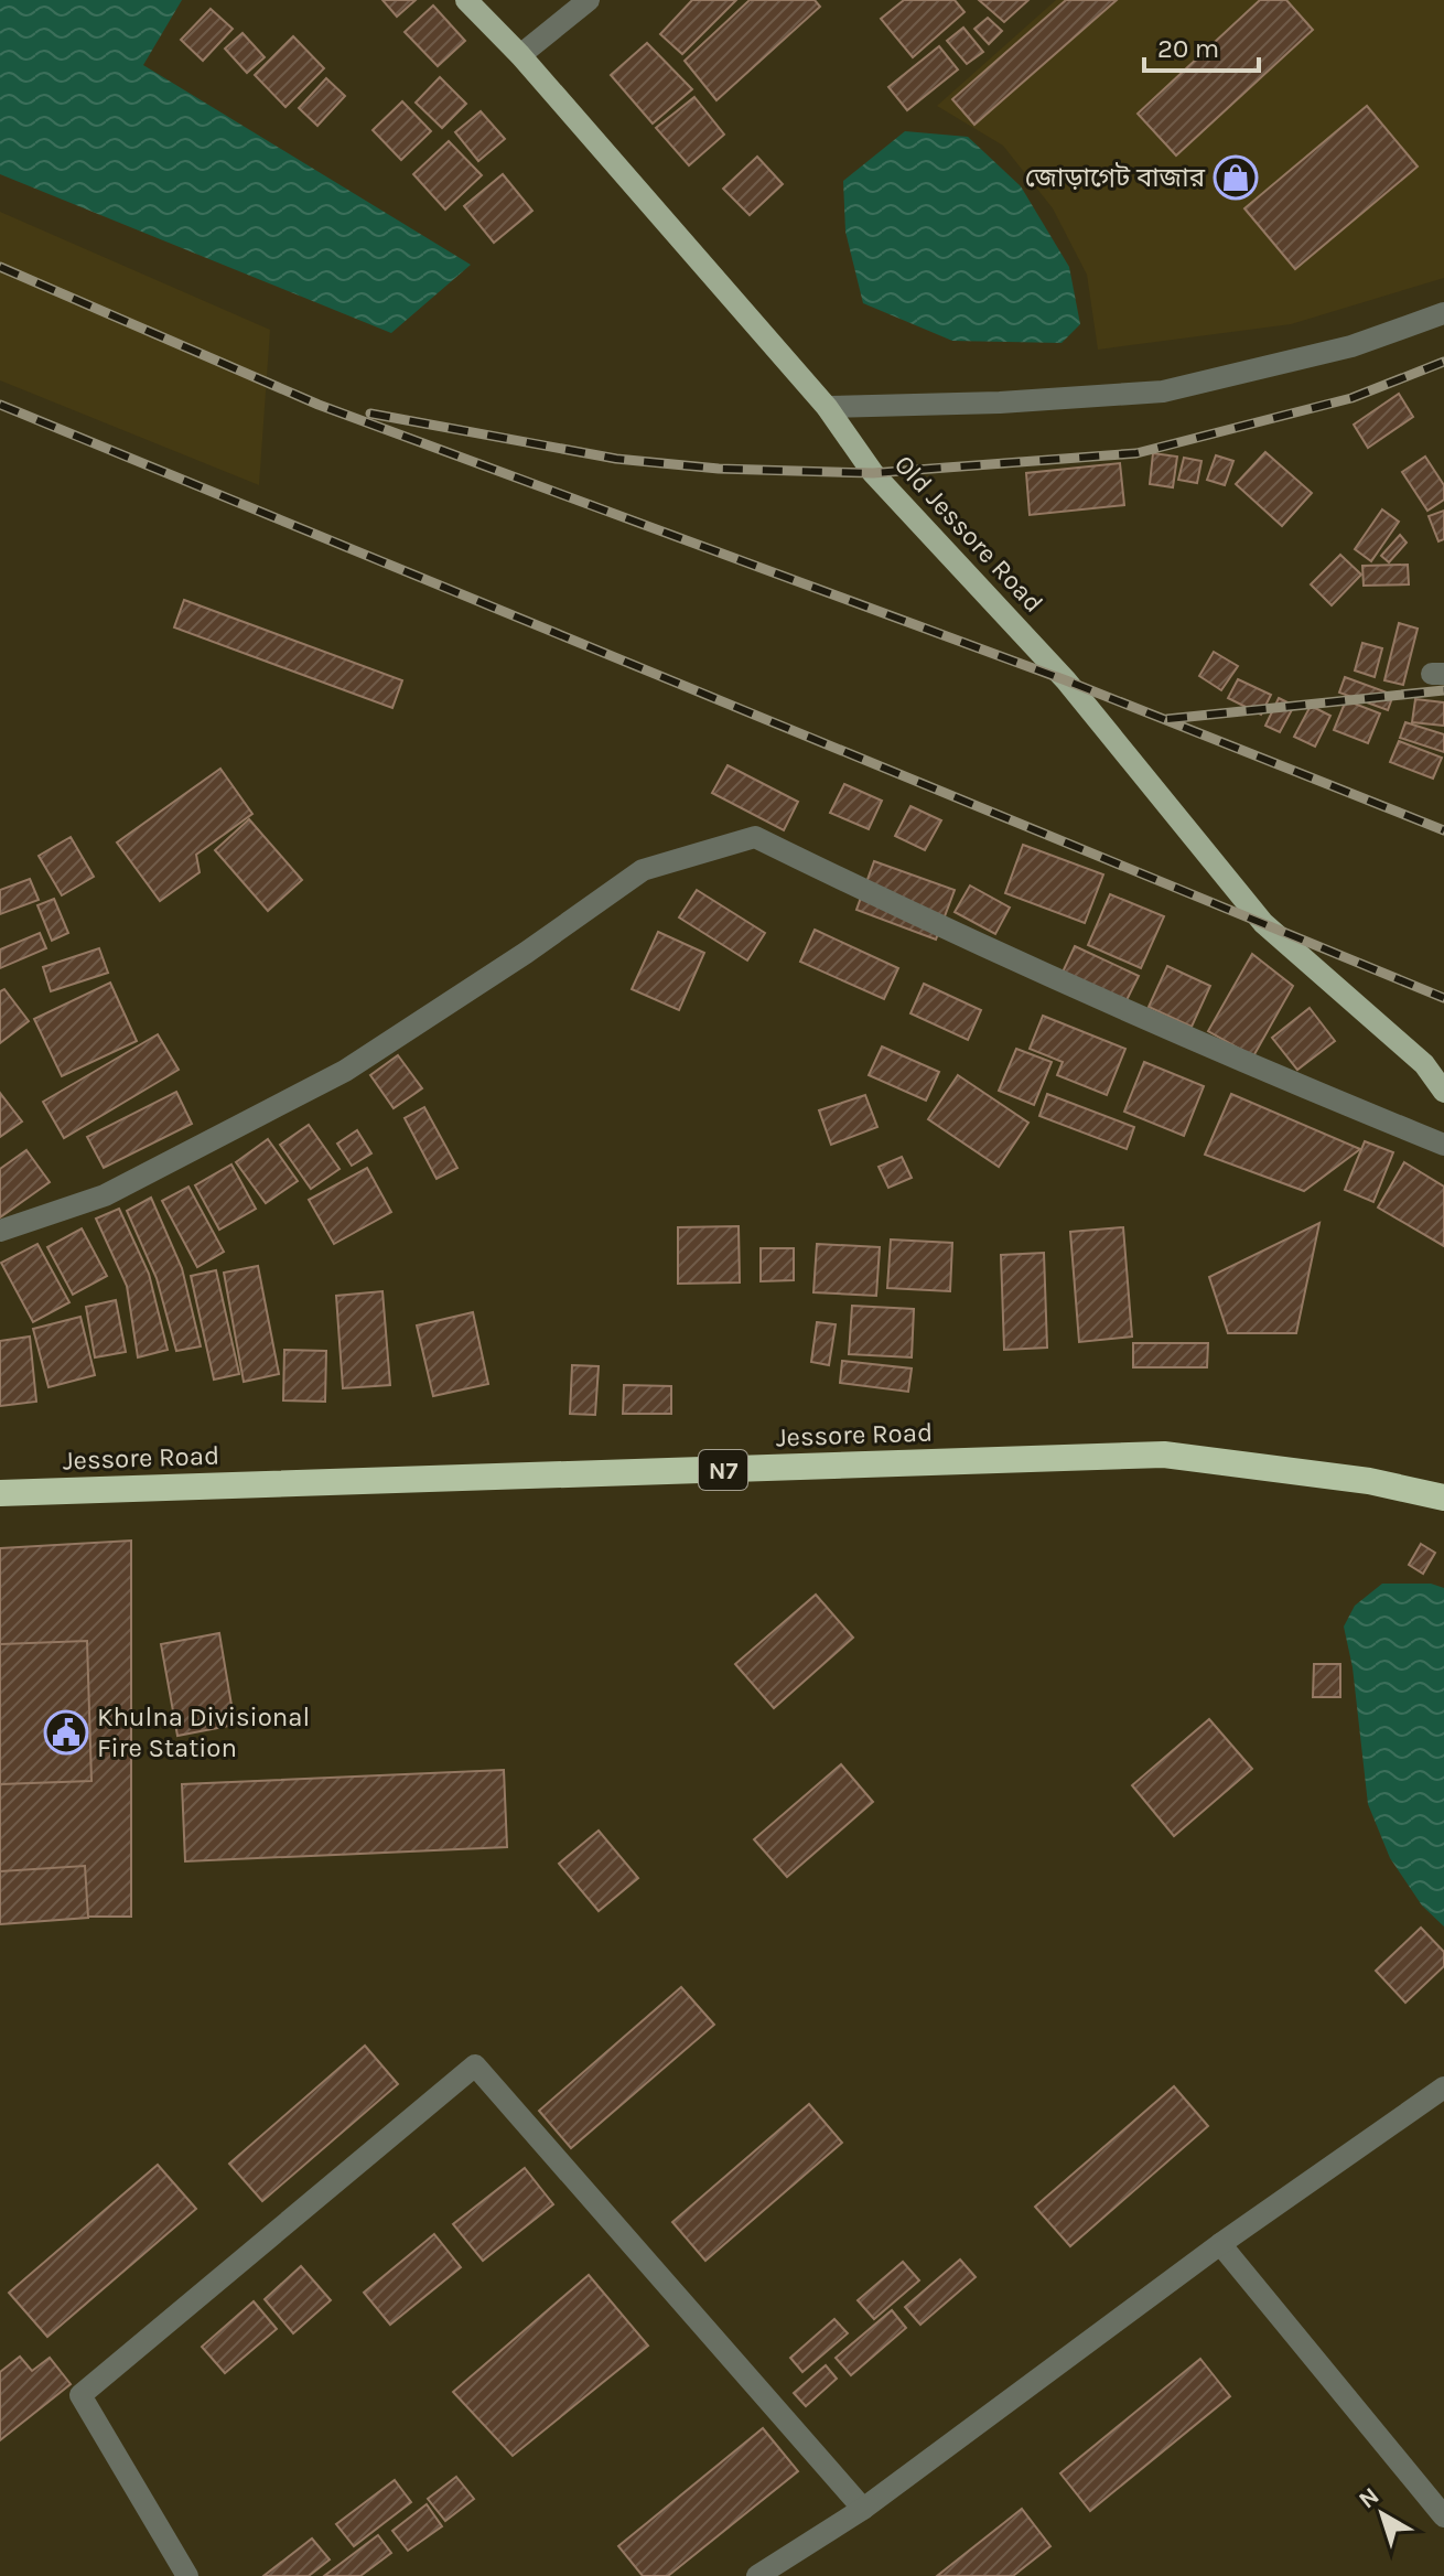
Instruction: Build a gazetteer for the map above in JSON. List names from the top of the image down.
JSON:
{
  "streets": {
    "highway": ["Jessore Road", "N7"],
    "main road": ["Old Jessore Road"]
  },
  "places": {
    "shop": ["জোড়াগেট বাজার"],
    "public building": ["Khulna Divisional Fire Station"]
  },
  "scale_bar": "20 m",
  "north": "top left"
}
